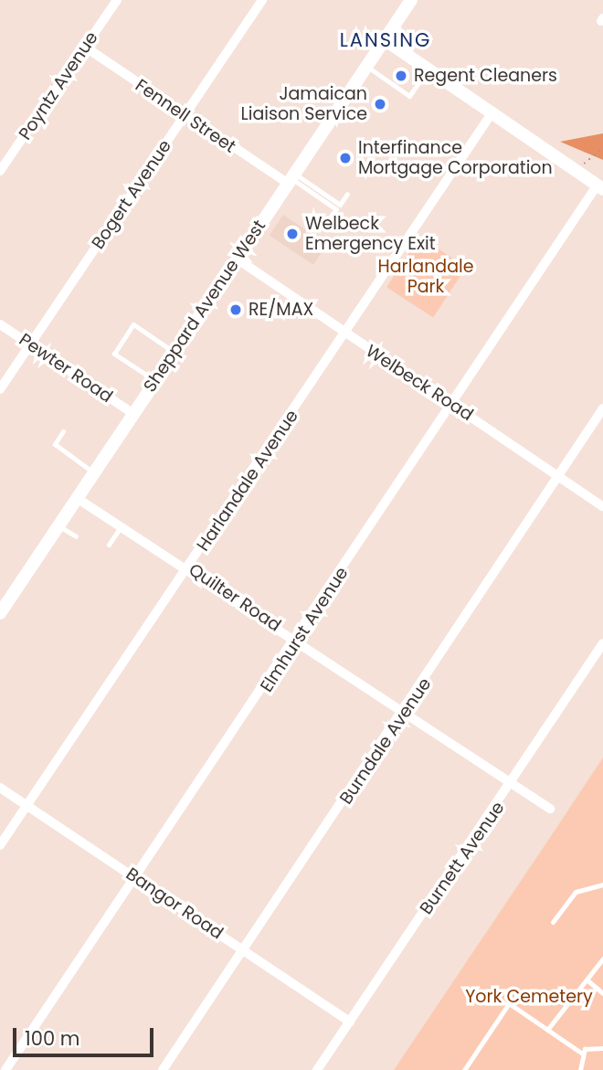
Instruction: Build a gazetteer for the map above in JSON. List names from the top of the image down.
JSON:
{
  "streets": {
    "main road": ["Sheppard Avenue West"],
    "street": [
      "Poyntz Avenue",
      "Fennell Street",
      "Bogert Avenue",
      "Pewter Road",
      "Welbeck Road",
      "Harlandale Avenue",
      "Quilter Road",
      "Elmhurst Avenue",
      "Burndale Avenue",
      "Burnett Avenue",
      "Bangor Road"
    ]
  },
  "crossings": [
    ["Poyntz Avenue", "Fennell Street"],
    ["Fennell Street", "Bogert Avenue"],
    ["Fennell Street", "Sheppard Avenue West"],
    ["Bogert Avenue", "Pewter Road"],
    ["Sheppard Avenue West", "Pewter Road"],
    ["Sheppard Avenue West", "Welbeck Road"],
    ["Sheppard Avenue West", "Quilter Road"],
    ["Welbeck Road", "Harlandale Avenue"],
    ["Welbeck Road", "Elmhurst Avenue"],
    ["Welbeck Road", "Burndale Avenue"],
    ["Harlandale Avenue", "Quilter Road"],
    ["Harlandale Avenue", "Bangor Road"],
    ["Quilter Road", "Elmhurst Avenue"],
    ["Quilter Road", "Burndale Avenue"],
    ["Quilter Road", "Burnett Avenue"],
    ["Elmhurst Avenue", "Bangor Road"],
    ["Burndale Avenue", "Bangor Road"],
    ["Burnett Avenue", "Bangor Road"]
  ],
  "districts": ["LANSING"],
  "parks": ["Harlandale Park", "York Cemetery"],
  "places": [
    "Regent Cleaners",
    "Jamaican Liaison Service",
    "Interfinance Mortgage Corporation",
    "Welbeck Emergency Exit",
    "RE/MAX"
  ],
  "scale_bar": "100 m"
}
